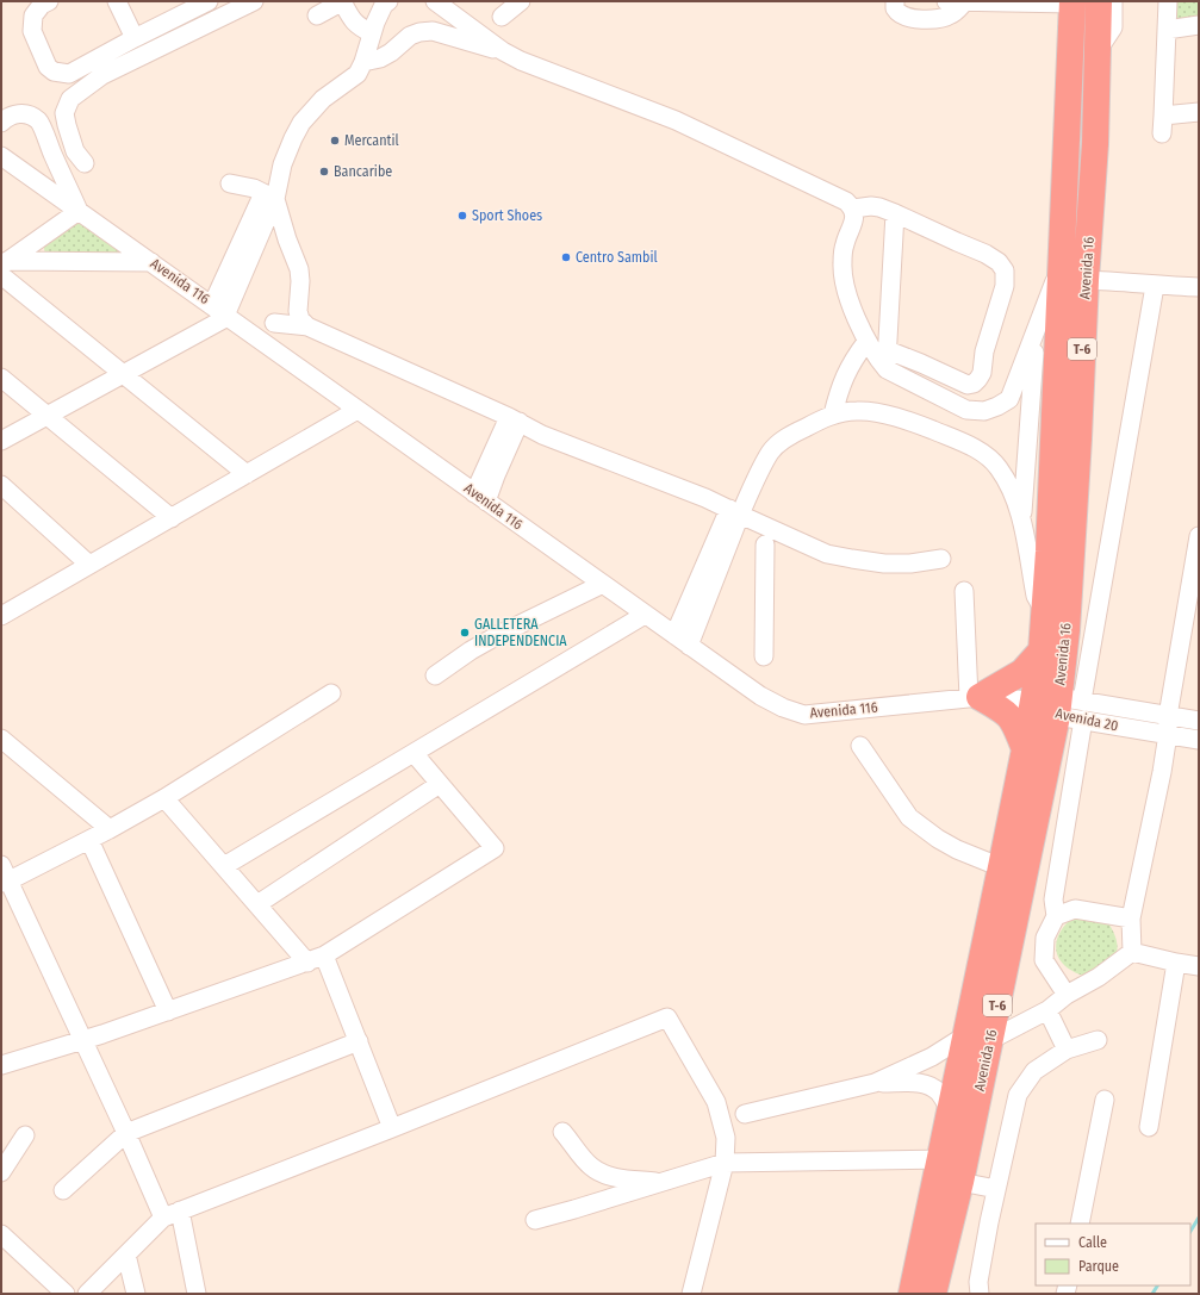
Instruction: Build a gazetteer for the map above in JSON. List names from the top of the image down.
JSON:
{
  "streets": {
    "highway": ["Avenida 16", "T-6"],
    "street": ["Avenida 116", "Avenida 20"]
  },
  "crossings": [
    ["Avenida 16", "Avenida 116"],
    ["Avenida 16", "Avenida 20"],
    ["Avenida 116", "Avenida 20"]
  ],
  "places": [
    "Mercantil",
    "Bancaribe",
    "Sport Shoes",
    "Centro Sambil",
    "GALLETERA INDEPENDENCIA"
  ],
  "legend": ["Calle", "Parque"]
}
